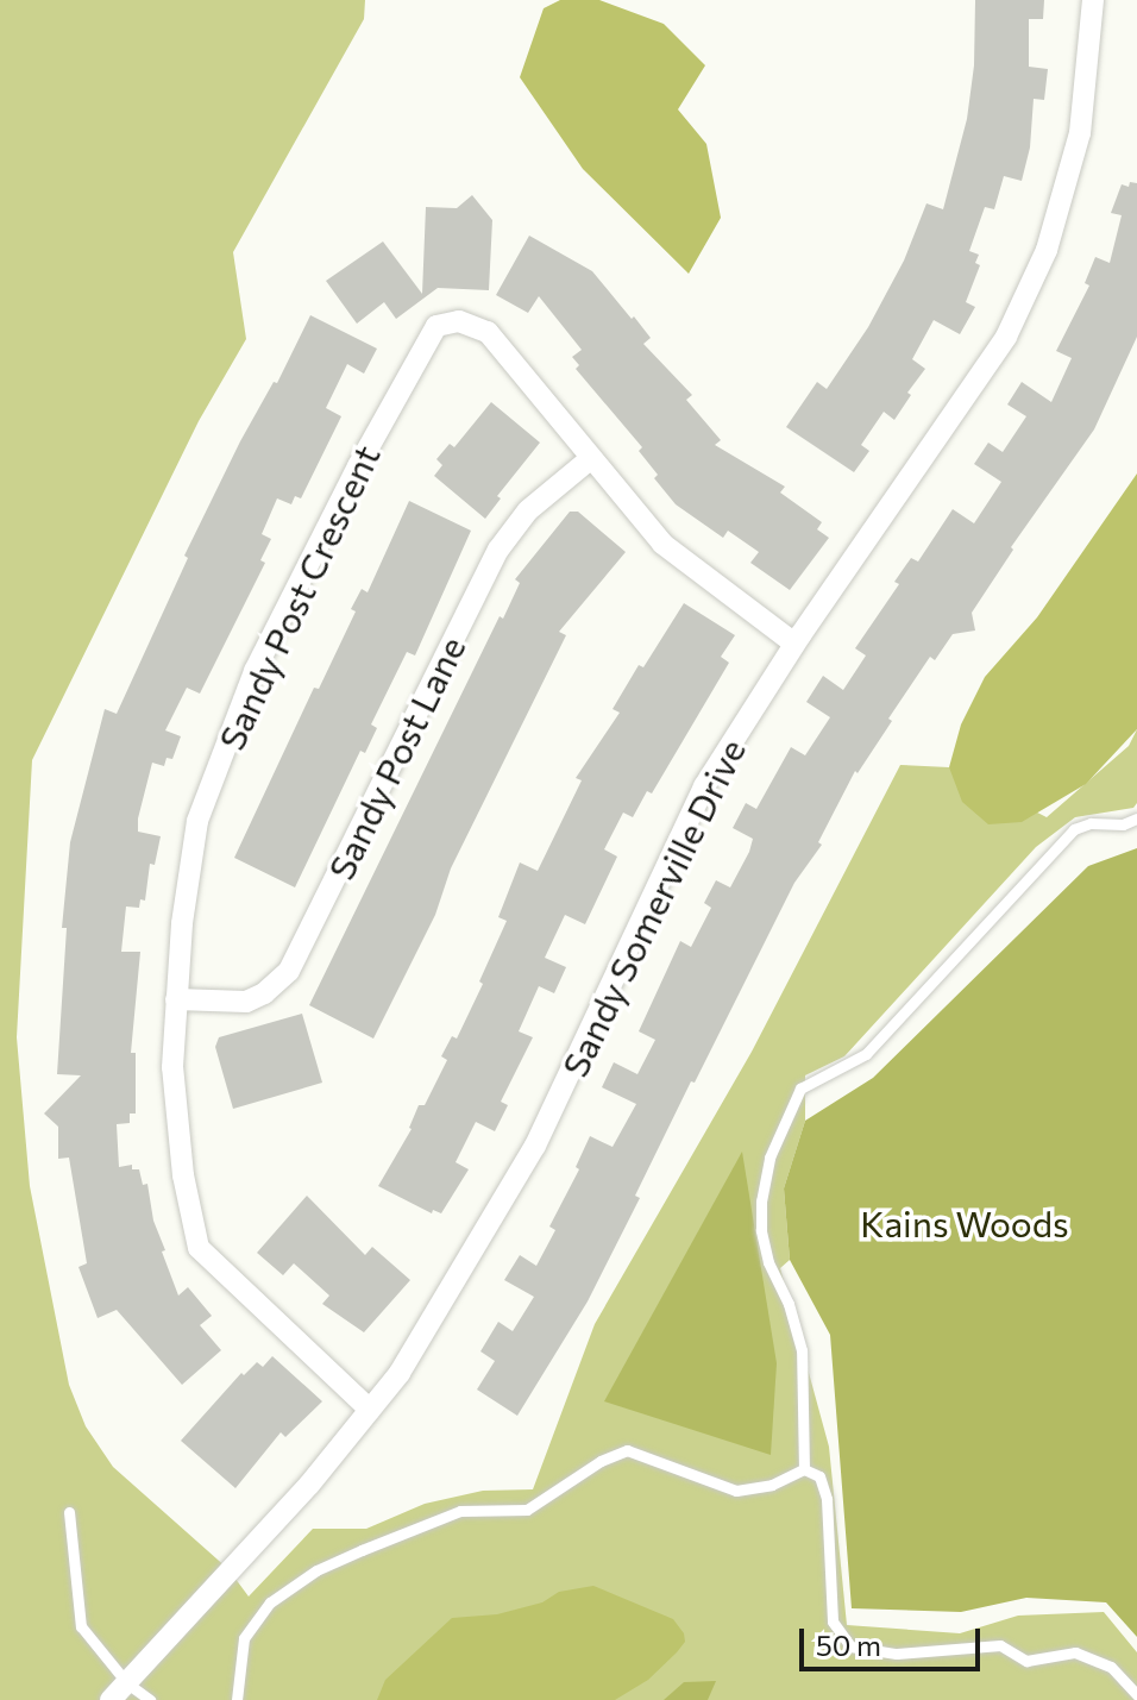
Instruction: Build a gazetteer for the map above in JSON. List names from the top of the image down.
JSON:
{
  "streets": {
    "street": ["Sandy Post Crescent", "Sandy Post Lane", "Sandy Somerville Drive"]
  },
  "crossings": [
    ["Sandy Post Crescent", "Sandy Post Lane"],
    ["Sandy Post Crescent", "Sandy Somerville Drive"]
  ],
  "parks": ["Kains Woods"],
  "scale_bar": "50 m"
}
